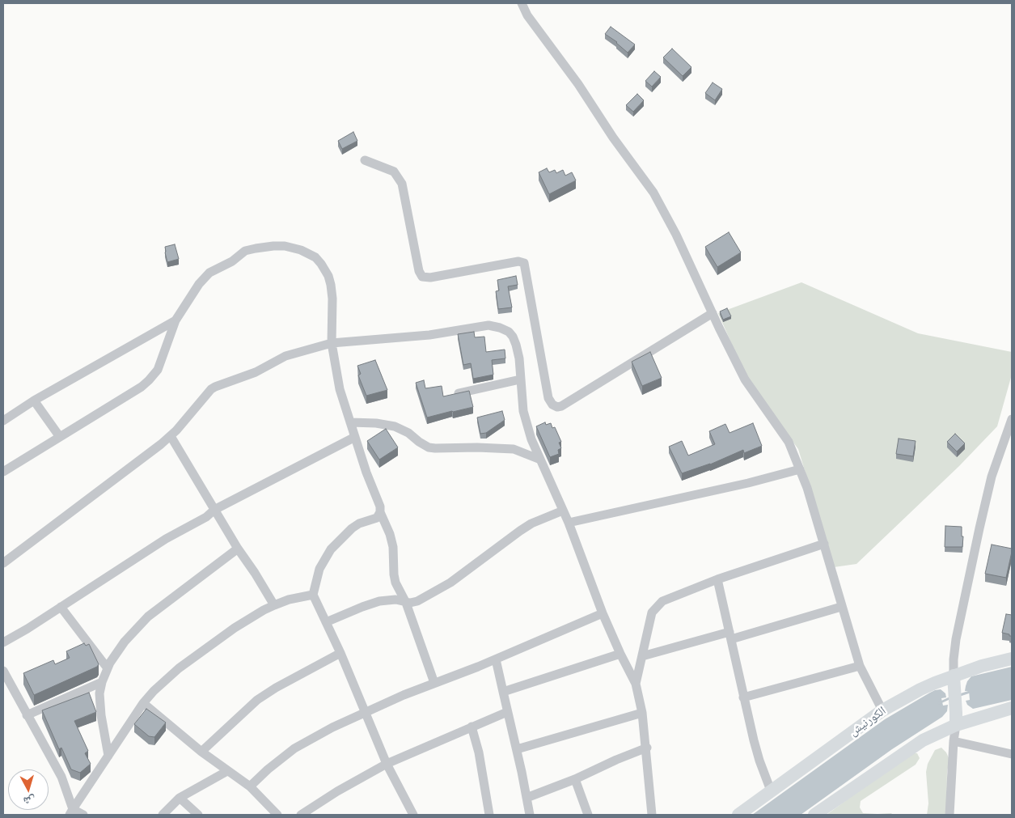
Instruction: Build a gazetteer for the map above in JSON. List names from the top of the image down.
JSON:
{
  "streets": {
    "main road": ["الكورنيش"]
  },
  "north": "bottom"
}
